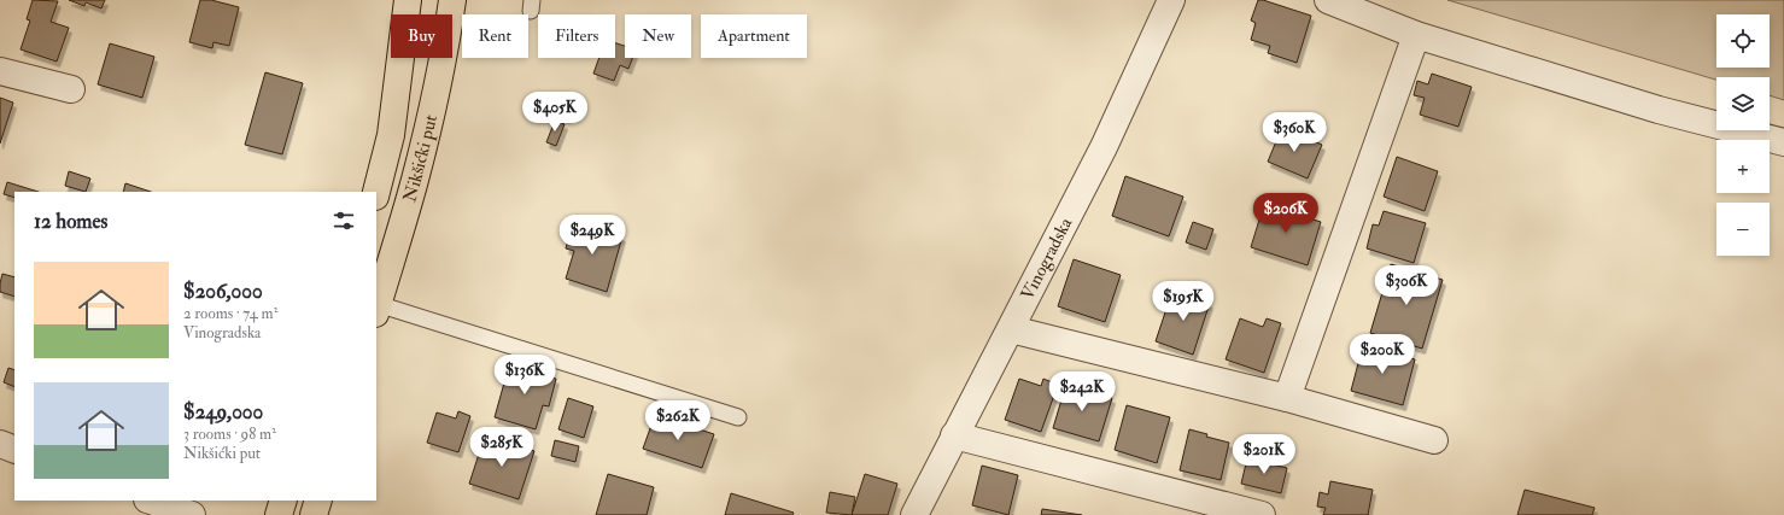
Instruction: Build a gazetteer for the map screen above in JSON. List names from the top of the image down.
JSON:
{
  "streets": {
    "main road": ["Nikšićki put"],
    "street": ["Vinogradska"]
  },
  "page": {
    "map_buttons": ["+", "−"],
    "chip": [
      "Buy",
      "Rent",
      "Filters",
      "New",
      "Apartment"
    ],
    "price": [
      "$405K",
      "$360K",
      "$206K",
      "$249K",
      "$306K",
      "$195K",
      "$200K",
      "$136K",
      "$242K",
      "$262K",
      "$285K",
      "$201K"
    ],
    "heading": "12 homes",
    "list": [
      {
        "name": "$206,000",
        "note": "2 rooms · 74 m² · Vinogradska"
      },
      {
        "name": "$249,000",
        "note": "3 rooms · 98 m² · Nikšićki put"
      }
    ]
  }
}
